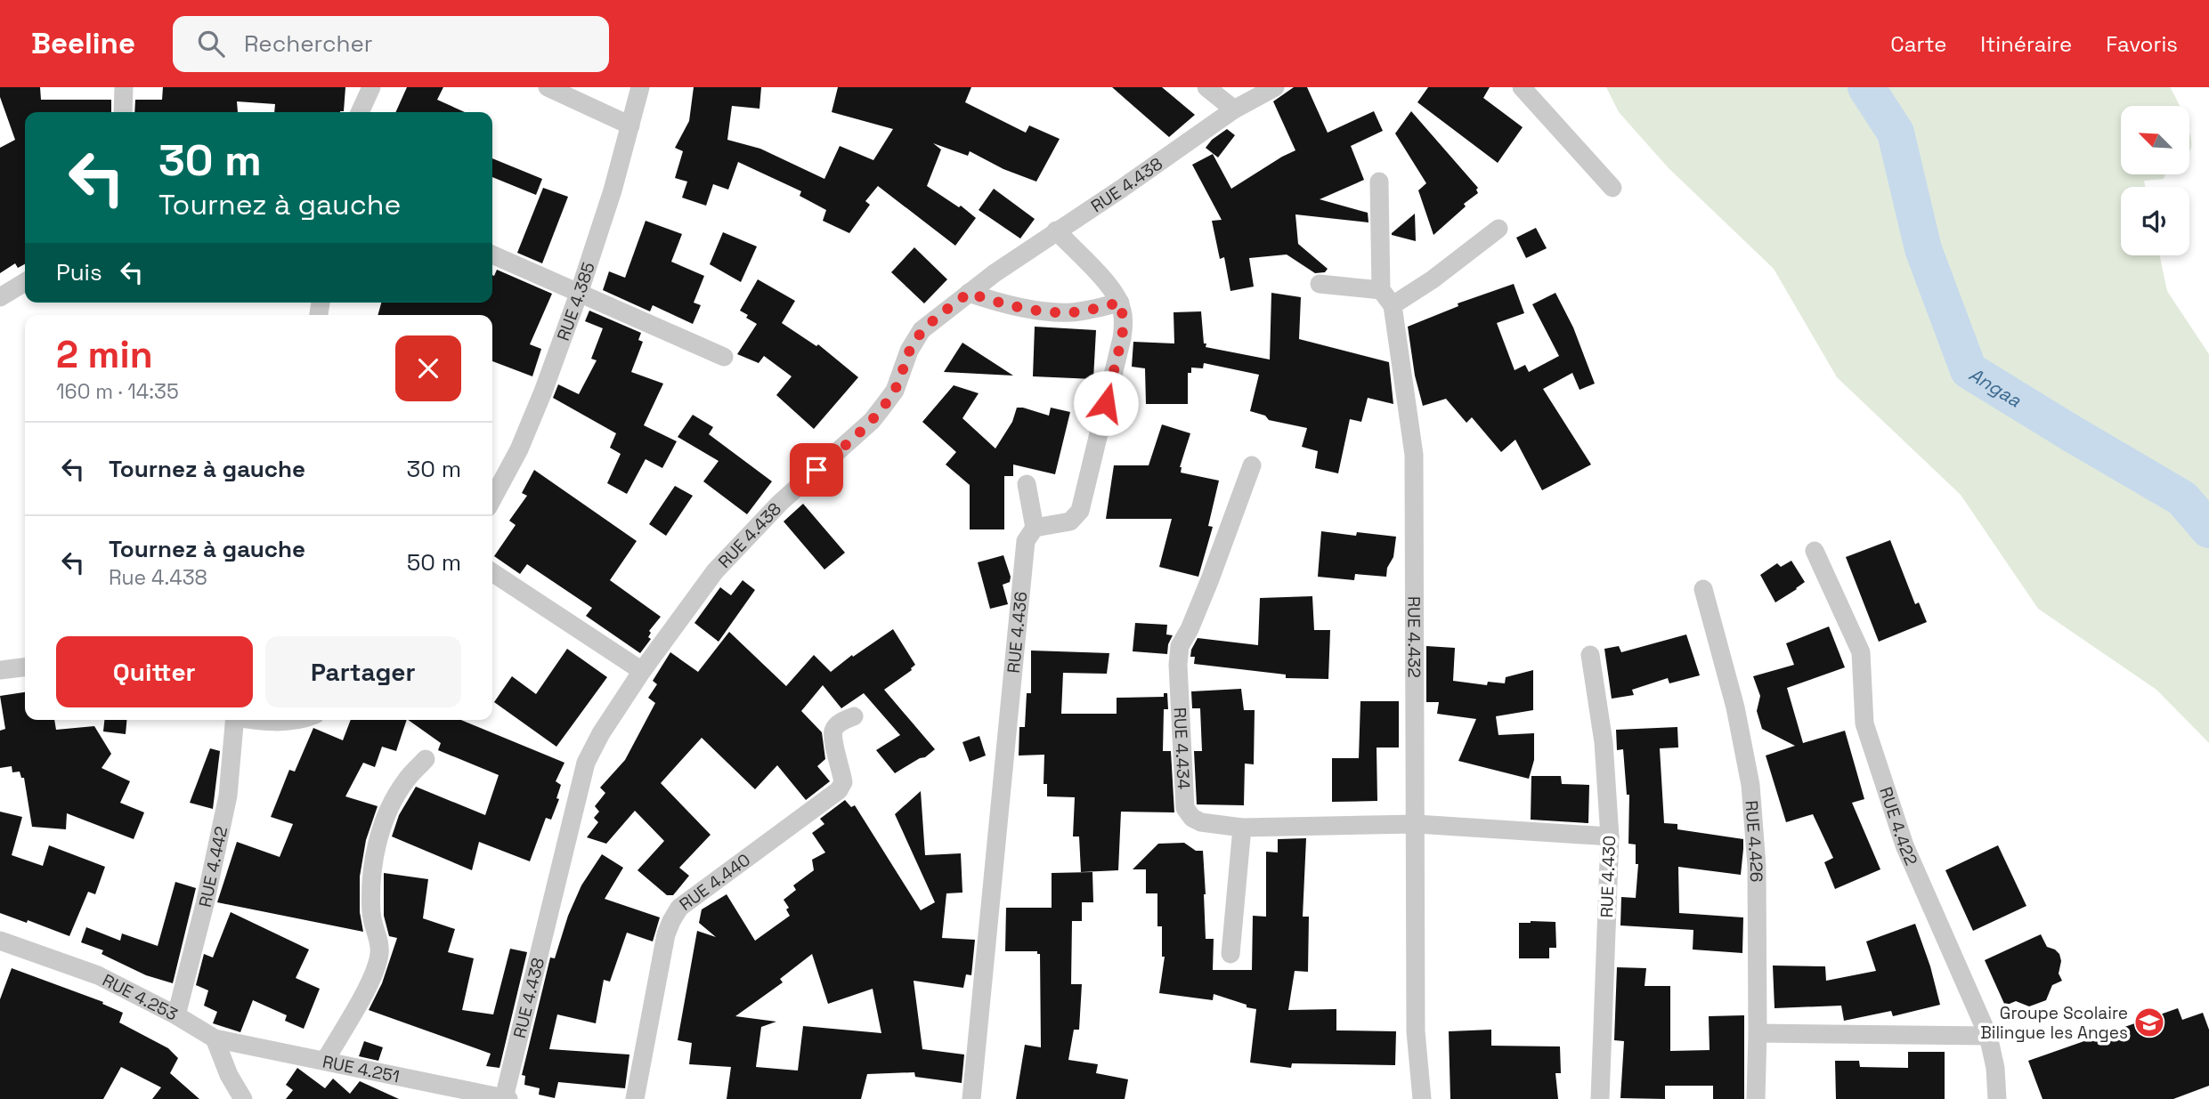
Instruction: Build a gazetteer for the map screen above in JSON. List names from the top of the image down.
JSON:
{
  "streets": {
    "street": [
      "RUE 4.438",
      "RUE 4.385",
      "RUE 4.436",
      "RUE 4.432",
      "RUE 4.434",
      "RUE 4.422",
      "RUE 4.426",
      "RUE 4.442",
      "RUE 4.430",
      "RUE 4.440",
      "RUE 4.253",
      "RUE 4.251"
    ]
  },
  "crossings": [
    ["RUE 4.438", "RUE 4.251"],
    ["RUE 4.432", "RUE 4.434"],
    ["RUE 4.434", "RUE 4.430"],
    ["RUE 4.442", "RUE 4.253"],
    ["RUE 4.253", "RUE 4.251"]
  ],
  "water": ["Angaa"],
  "places": {
    "school or university": ["Groupe Scolaire Bilingue les Anges"]
  },
  "north": "top left",
  "page": {
    "header": "Beeline",
    "search": "Rechercher",
    "nav": ["Carte", "Itinéraire", "Favoris"],
    "turn": ["30 m", "Tournez à gauche"],
    "then": "Puis",
    "heading": ["2 min", "160 m · 14:35"],
    "list": [
      {
        "name": "Tournez à gauche",
        "value": "30 m"
      },
      {
        "name": "Tournez à gauche",
        "note": "Rue 4.438",
        "value": "50 m"
      }
    ],
    "buttons": ["Quitter", "Partager"]
  }
}
